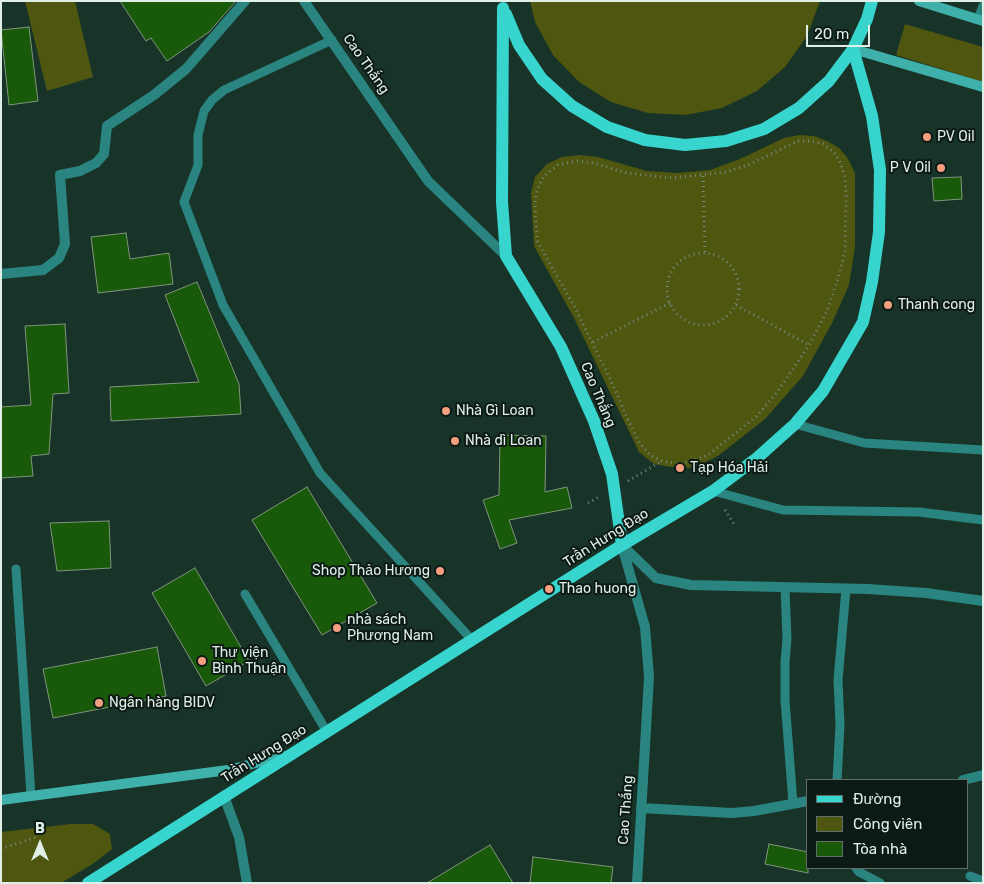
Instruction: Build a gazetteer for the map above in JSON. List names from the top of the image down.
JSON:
{
  "streets": {
    "main road": ["Cao Thắng", "Trần Hưng Đạo"]
  },
  "crossings": [
    ["Cao Thắng", "Trần Hưng Đạo"]
  ],
  "places": [
    "PV Oil",
    "P V Oil",
    "Thanh cong",
    "Nhà Gì Loan",
    "Nhà dì Loan",
    "Tạp Hóa Hải",
    "Shop Thảo Hương",
    "Thao huong",
    "nhà sách Phương Nam",
    "Thư viện Bình Thuận",
    "Ngân hàng BIDV"
  ],
  "legend": ["Đường", "Công viên", "Tòa nhà"],
  "scale_bar": "20 m",
  "north": "top"
}
